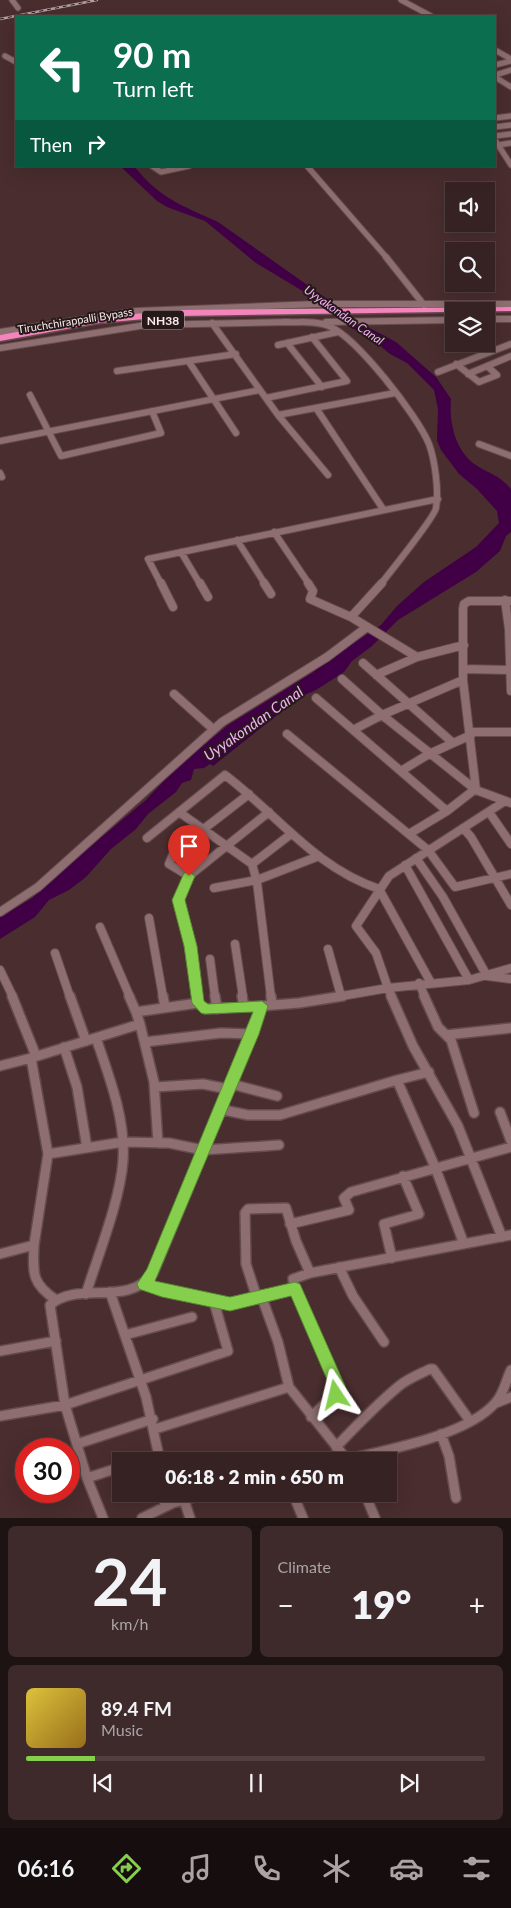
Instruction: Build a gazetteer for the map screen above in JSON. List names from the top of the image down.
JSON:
{
  "streets": {
    "highway": ["Tiruchchirappalli Bypass", "NH38"]
  },
  "water": ["Uyyakondan Canal"],
  "page": {
    "turn": ["90 m", "Turn left"],
    "then": "Then",
    "limit": "30",
    "trip": "06:18 · 2 min · 650 m",
    "tile": [
      ["24", "km/h"],
      "Climate"
    ],
    "heat": ["−", "19°", "+"],
    "song": ["89.4 FM", "Music"],
    "tabs": "06:16"
  }
}
